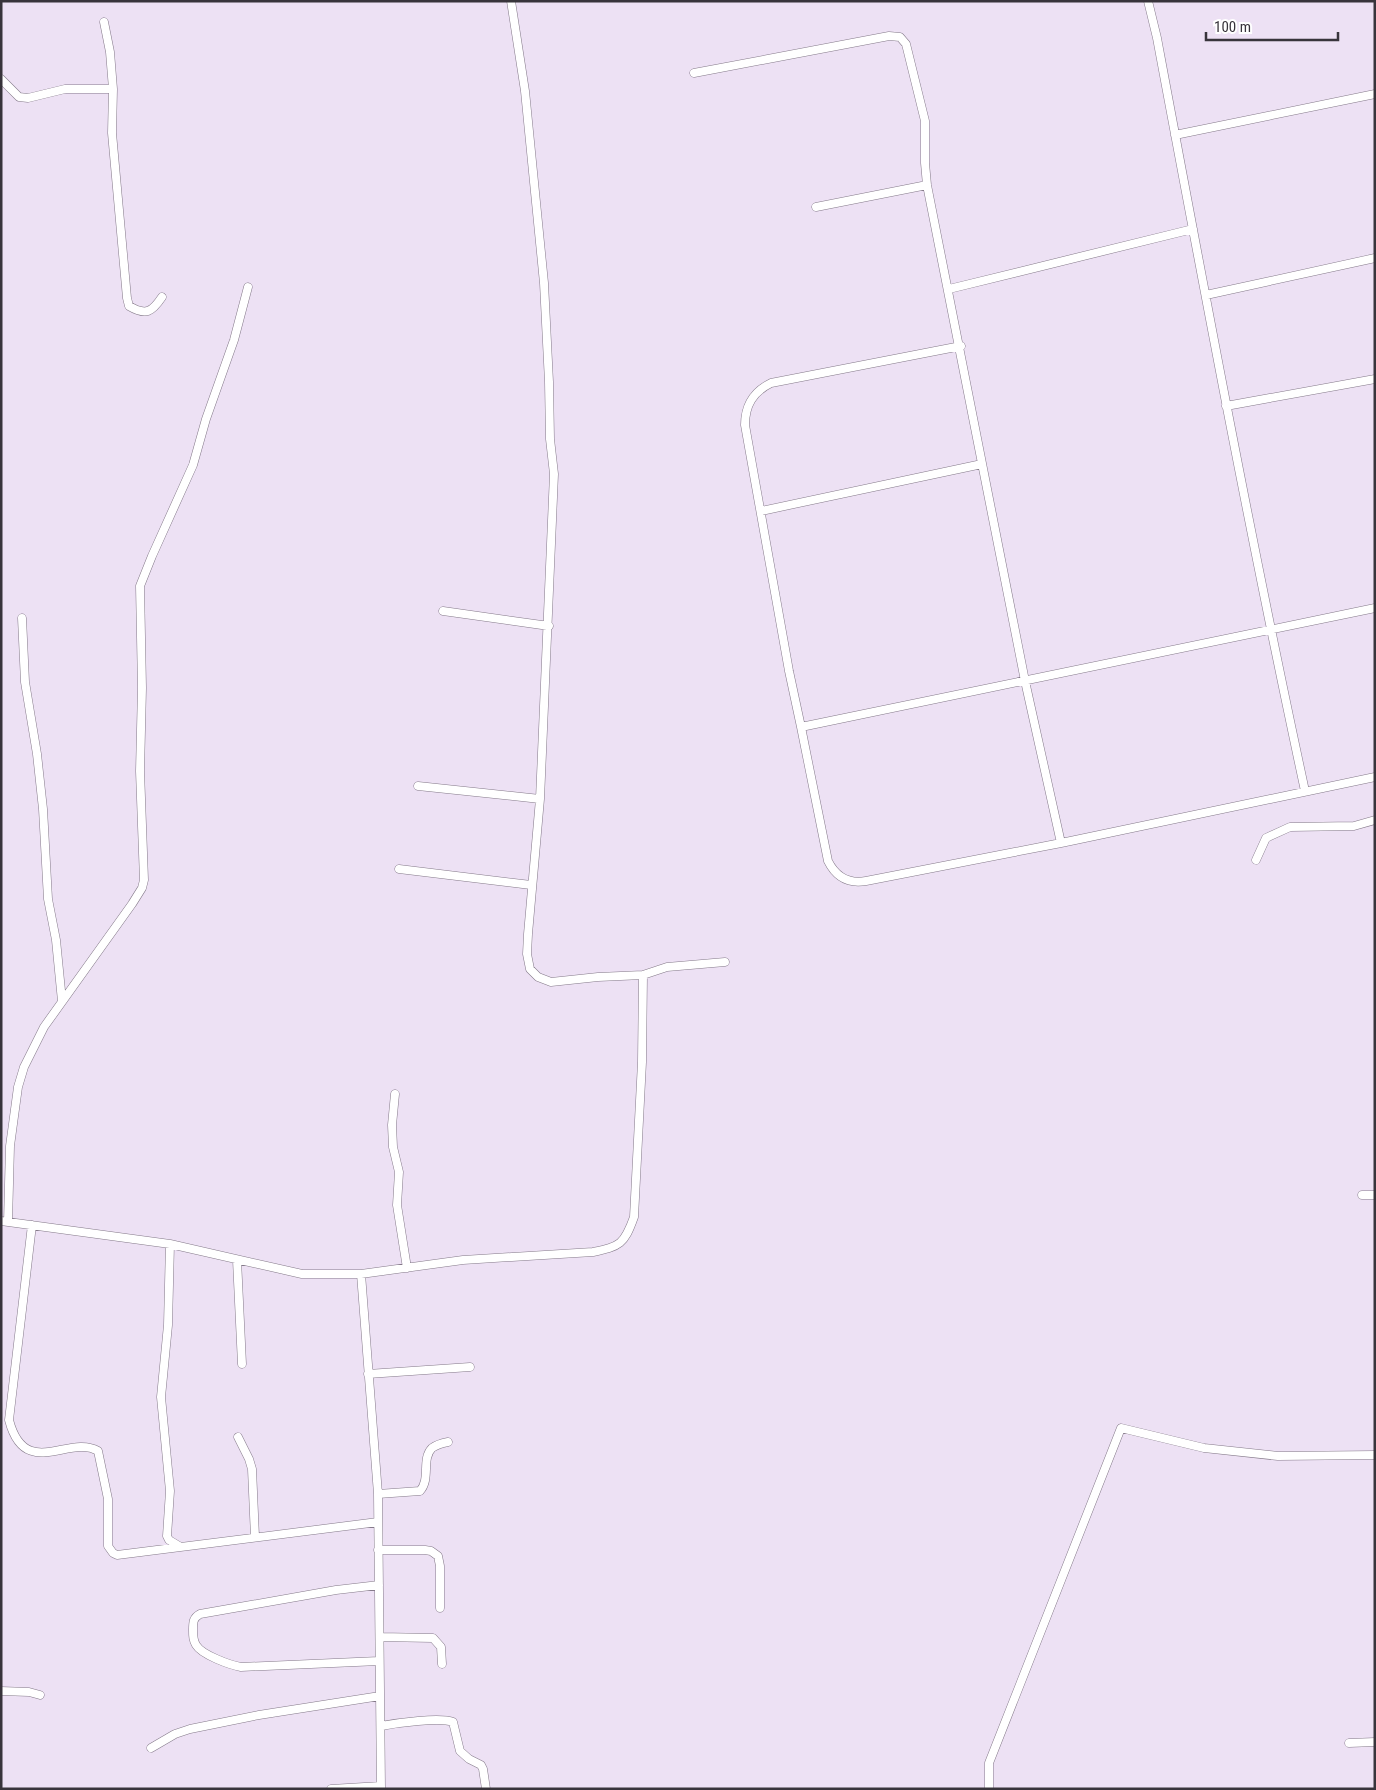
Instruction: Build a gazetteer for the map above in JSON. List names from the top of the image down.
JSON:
{
  "scale_bar": "100 m"
}
